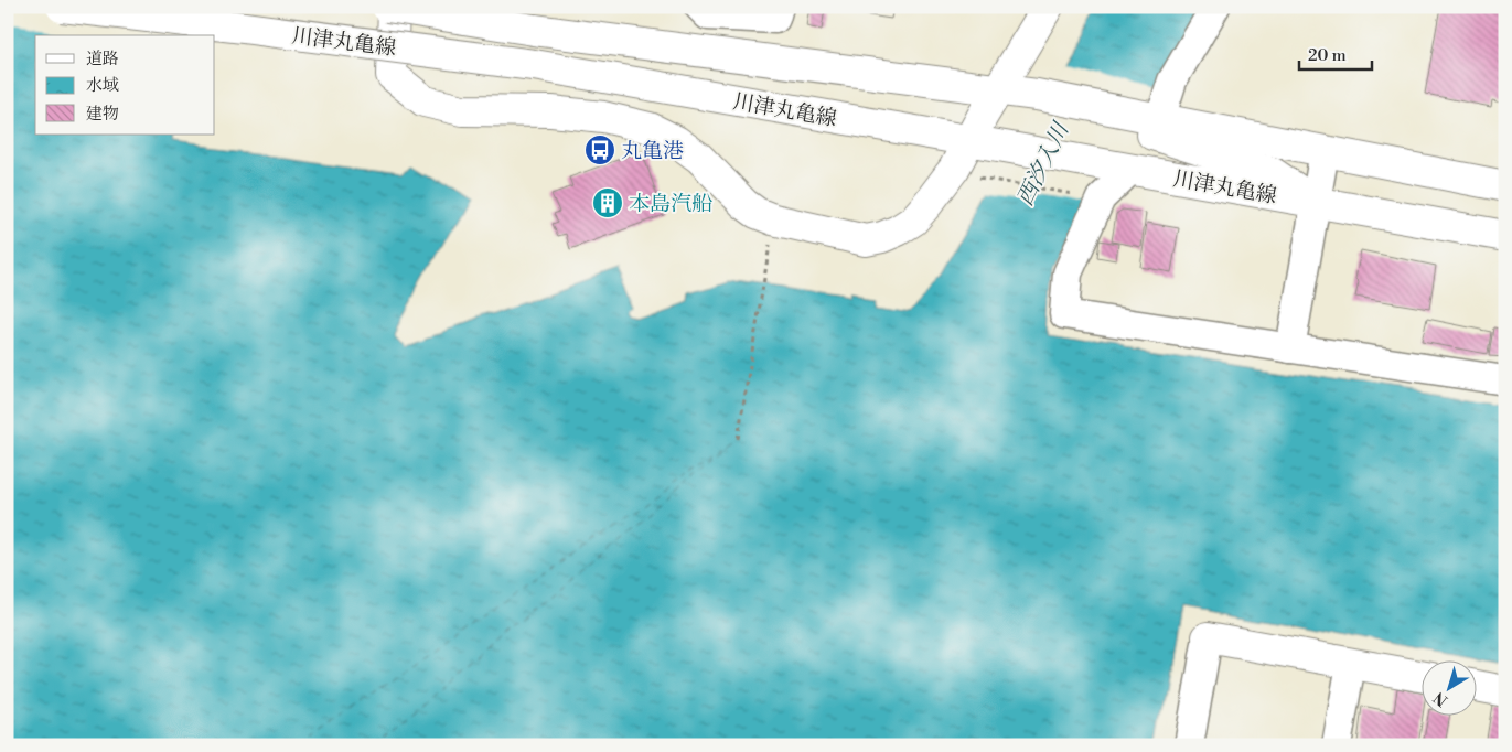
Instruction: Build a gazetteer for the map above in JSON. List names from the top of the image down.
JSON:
{
  "streets": {
    "main road": ["川津丸亀線"]
  },
  "water": ["西汐入川"],
  "places": {
    "bus stop": ["丸亀港"],
    "building": ["本島汽船"]
  },
  "legend": ["道路", "水域", "建物"],
  "scale_bar": "20 m",
  "north": "bottom left"
}
